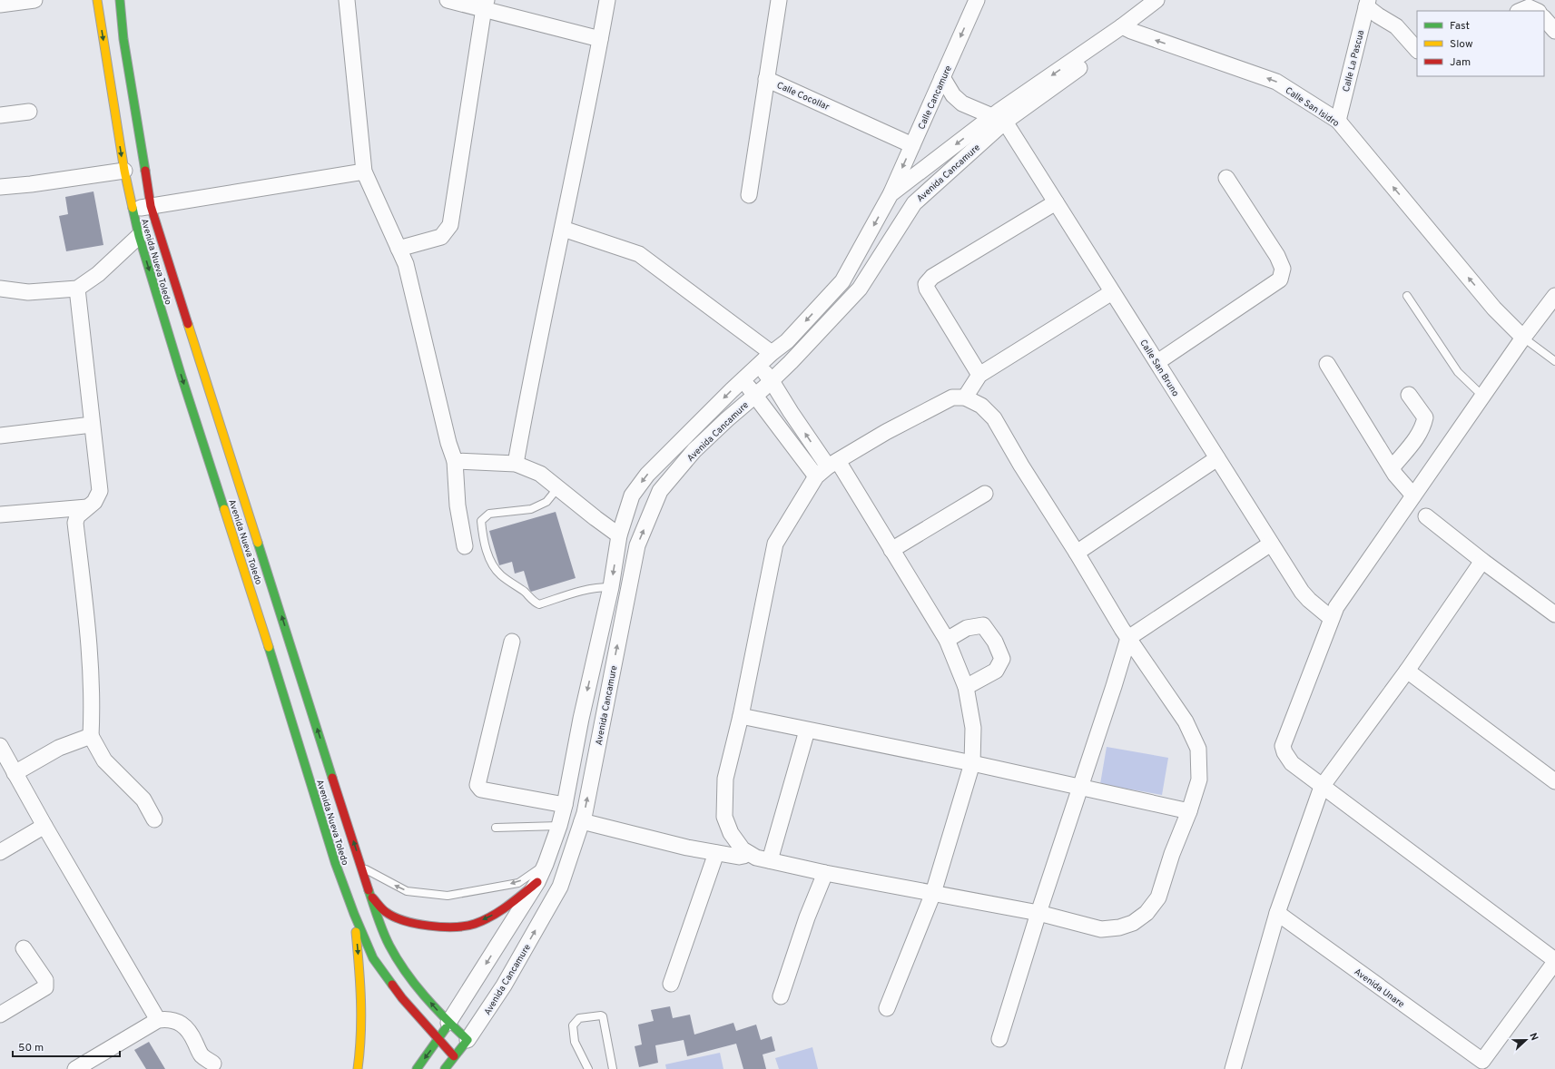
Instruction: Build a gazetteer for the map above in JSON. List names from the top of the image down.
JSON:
{
  "streets": {
    "main road": ["Avenida Cancamure", "Avenida Nueva Toledo"],
    "street": [
      "Calle La Pascua",
      "Calle Cocollar",
      "Calle Cancamure",
      "Calle San Isidro",
      "Calle San Bruno",
      "Avenida Unare"
    ]
  },
  "crossings": [
    ["Calle La Pascua", "Calle San Isidro"],
    ["Calle Cocollar", "Calle Cancamure"],
    ["Calle Cancamure", "Avenida Cancamure"],
    ["Calle San Isidro", "Avenida Cancamure"],
    ["Avenida Cancamure", "Avenida Nueva Toledo"],
    ["Avenida Cancamure", "Calle San Bruno"]
  ],
  "one_way": ["Calle Cancamure", "Calle San Isidro"],
  "legend": ["Fast", "Slow", "Jam"],
  "scale_bar": "50 m",
  "north": "right"
}
